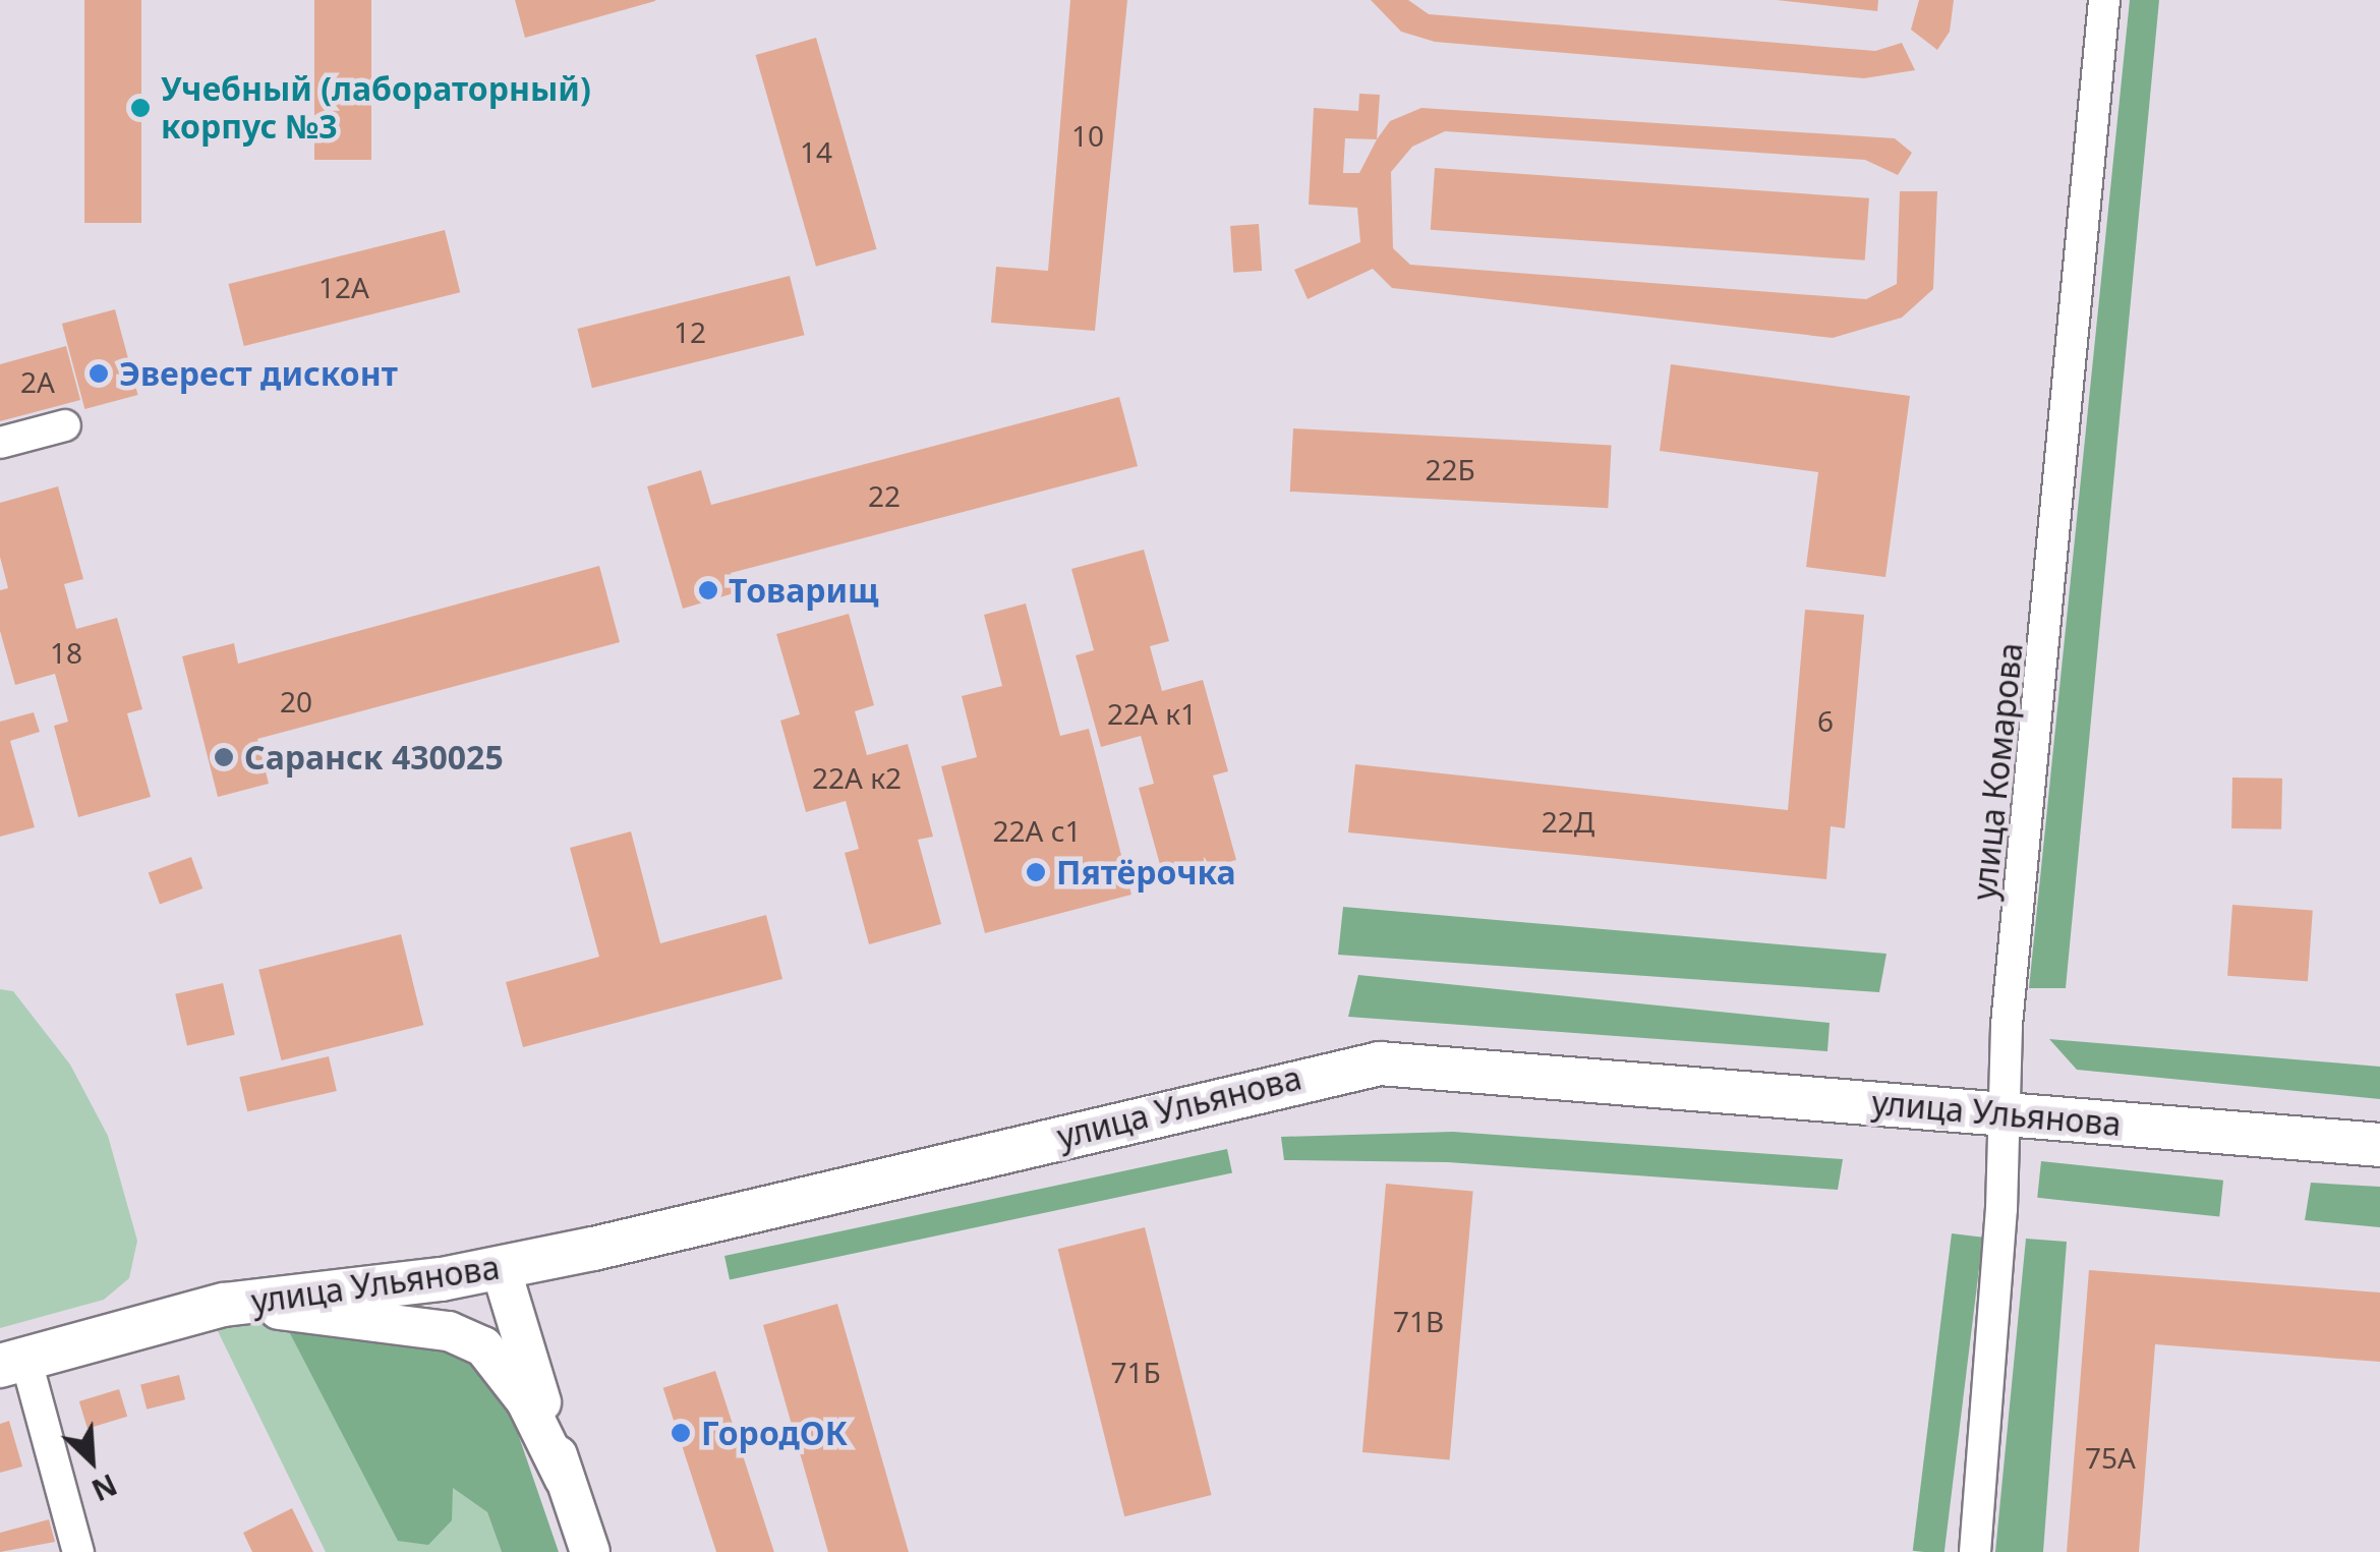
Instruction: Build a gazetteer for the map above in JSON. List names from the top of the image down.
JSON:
{
  "streets": {
    "main road": ["улица Ульянова"],
    "street": ["улица Комарова"]
  },
  "crossings": [
    ["улица Комарова", "улица Ульянова"]
  ],
  "places": [
    "Учебный (лабораторный) корпус №3",
    "Эверест дисконт",
    "Товарищ",
    "Саранск 430025",
    "Пятёрочка",
    "ГородОК"
  ],
  "house_numbers": [
    "10",
    "14",
    "12А",
    "12",
    "2А",
    "22Б",
    "22",
    "18",
    "20",
    "22А к1",
    "6",
    "22А к2",
    "22Д",
    "22А с1",
    "71В",
    "71Б",
    "75А"
  ],
  "north": "bottom right"
}
